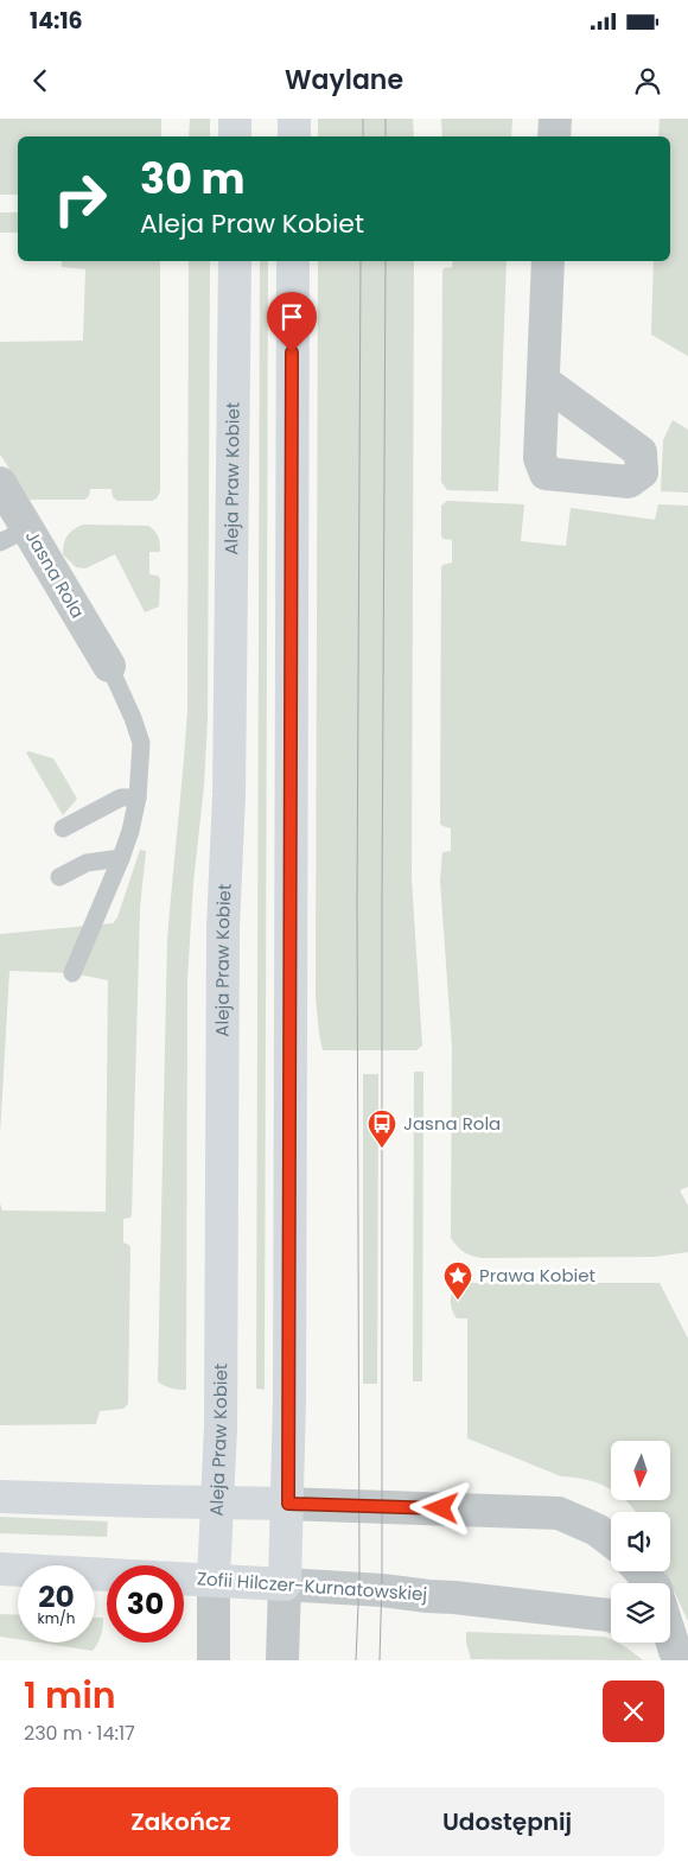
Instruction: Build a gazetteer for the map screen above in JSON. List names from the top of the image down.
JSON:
{
  "streets": {
    "street": ["Aleja Praw Kobiet", "Jasna Rola", "Zofii Hilczer-Kurnatowskiej"]
  },
  "crossings": [
    ["Aleja Praw Kobiet", "Zofii Hilczer-Kurnatowskiej"]
  ],
  "places": {
    "bus stop": ["Jasna Rola"],
    "place": ["Prawa Kobiet"]
  },
  "north": "bottom",
  "page": {
    "status": "14:16",
    "header": "Waylane",
    "turn": ["30 m", "Aleja Praw Kobiet"],
    "speed": "20 km/h",
    "limit": "30",
    "heading": ["1 min", "230 m · 14:17"],
    "buttons": ["Zakończ", "Udostępnij"]
  }
}
